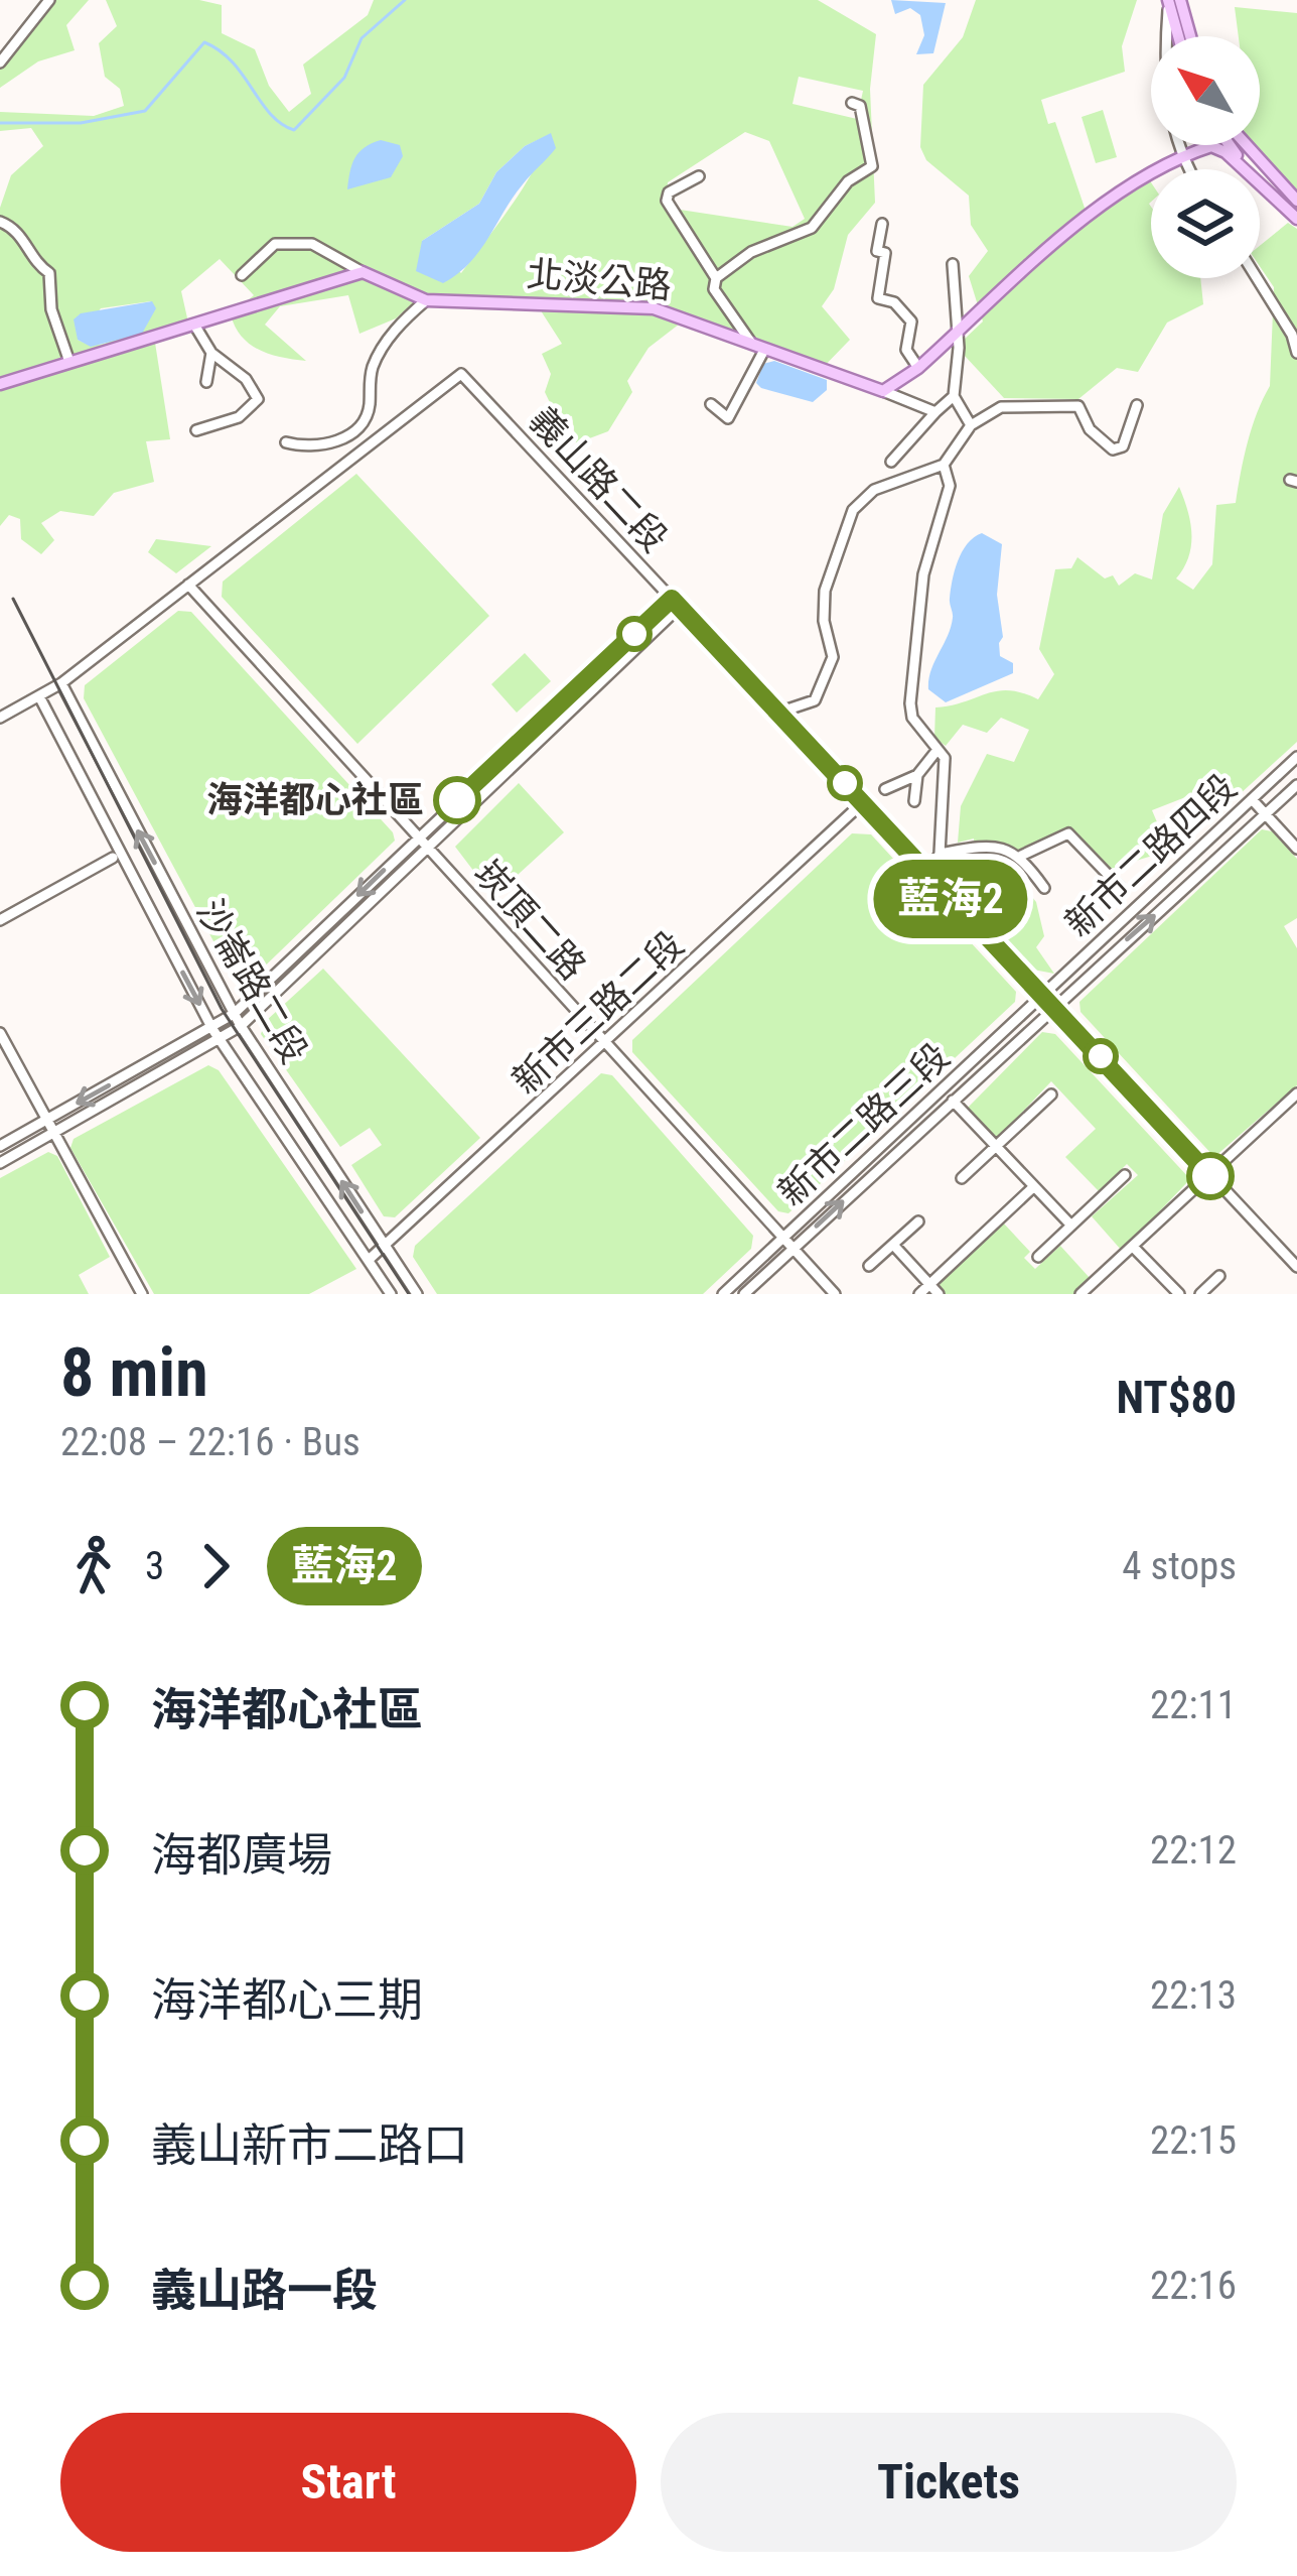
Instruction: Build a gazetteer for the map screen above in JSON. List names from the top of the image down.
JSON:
{
  "streets": {
    "main road": ["北淡公路"],
    "street": [
      "義山路二段",
      "新市二路四段",
      "崁頂二路",
      "沙崙路二段",
      "新市三路二段",
      "新市二路三段"
    ]
  },
  "crossings": [
    ["義山路二段", "新市二路四段"],
    ["義山路二段", "崁頂二路"],
    ["義山路二段", "新市三路二段"],
    ["義山路二段", "新市二路三段"],
    ["新市二路四段", "新市二路三段"],
    ["崁頂二路", "新市三路二段"],
    ["崁頂二路", "新市二路三段"],
    ["沙崙路二段", "新市三路二段"]
  ],
  "places": ["海洋都心社區"],
  "lines": ["bus line 藍海2"],
  "north": "top left",
  "page": {
    "on_map": "藍海2",
    "heading": ["8 min", "22:08 – 22:16 · Bus", "NT$80"],
    "legs": ["3", "藍海2", "4 stops"],
    "list": [
      {
        "name": "海洋都心社區",
        "value": "22:11"
      },
      {
        "name": "海都廣場",
        "value": "22:12"
      },
      {
        "name": "海洋都心三期",
        "value": "22:13"
      },
      {
        "name": "義山新市二路口",
        "value": "22:15"
      },
      {
        "name": "義山路一段",
        "value": "22:16"
      }
    ],
    "buttons": ["Start", "Tickets"]
  }
}
